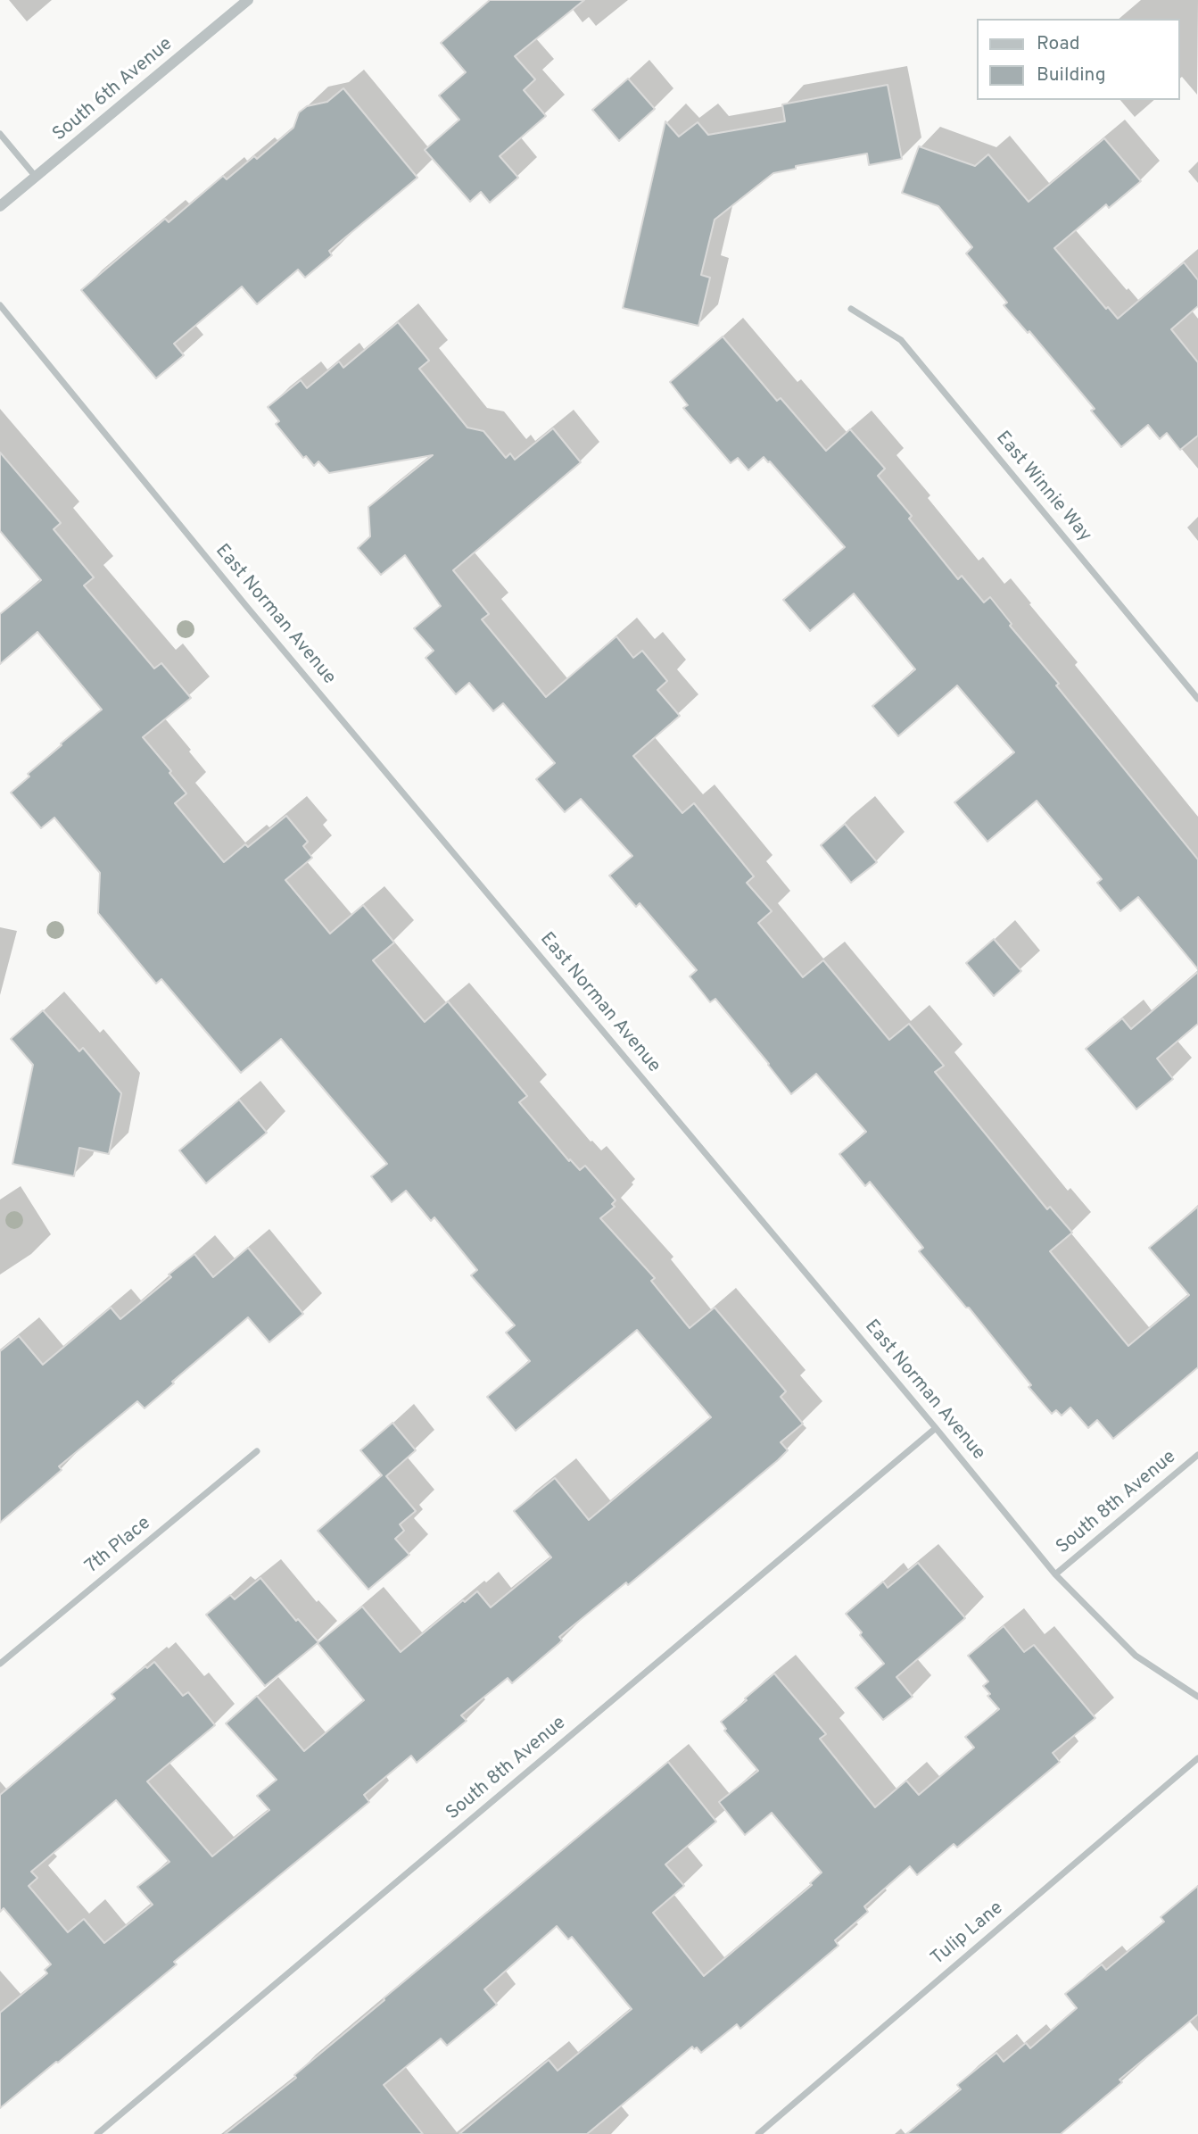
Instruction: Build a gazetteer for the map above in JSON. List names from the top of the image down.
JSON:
{
  "streets": {
    "street": [
      "South 6th Avenue",
      "East Winnie Way",
      "East Norman Avenue",
      "South 8th Avenue",
      "7th Place",
      "Tulip Lane"
    ]
  },
  "crossings": [
    ["East Norman Avenue", "South 8th Avenue"]
  ],
  "legend": ["Road", "Building"]
}
